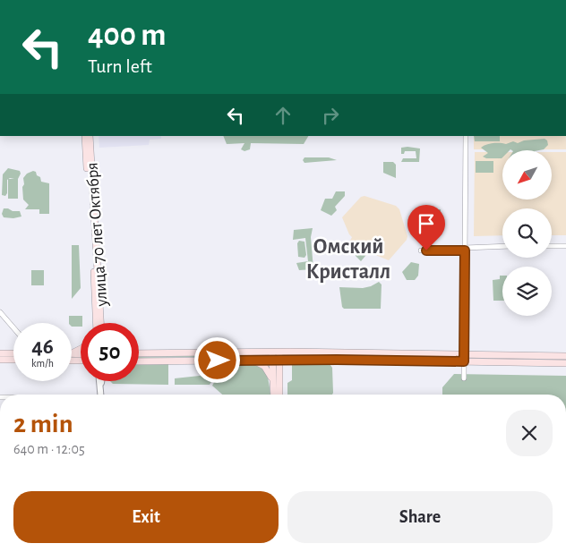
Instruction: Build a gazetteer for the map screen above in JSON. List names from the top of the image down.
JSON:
{
  "streets": {
    "main road": ["улица 70 лет Октября"]
  },
  "districts": ["Омский Кристалл"],
  "north": "bottom left",
  "page": {
    "turn": ["400 m", "Turn left"],
    "speed": "46 km/h",
    "limit": "50",
    "heading": ["2 min", "640 m · 12:05"],
    "buttons": ["Exit", "Share"]
  }
}
